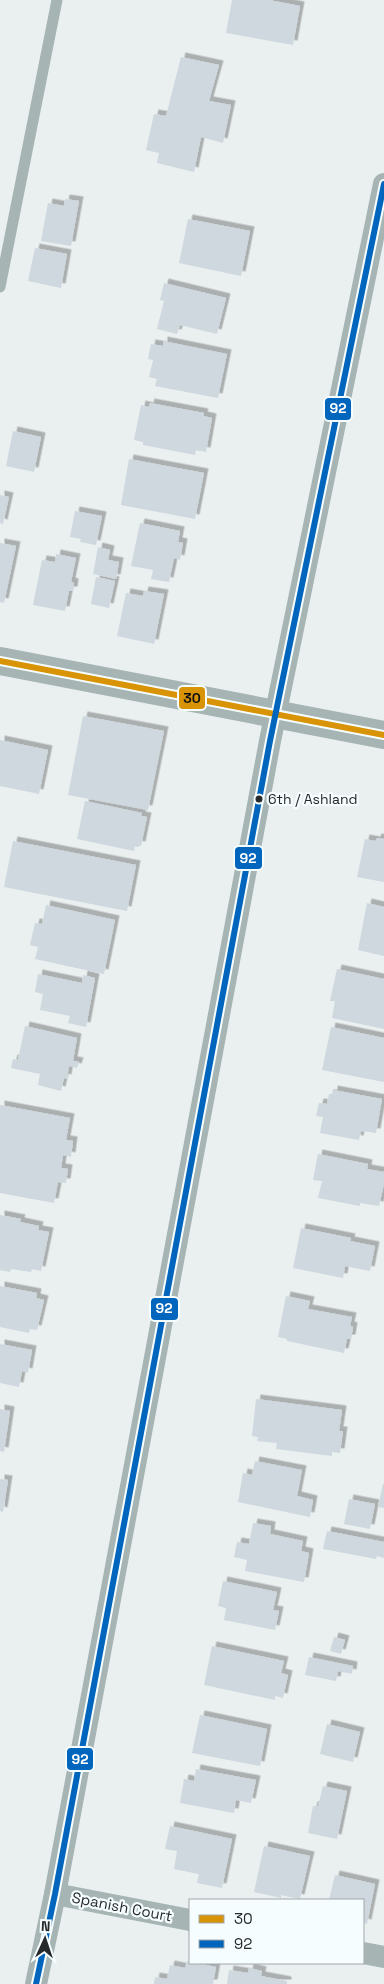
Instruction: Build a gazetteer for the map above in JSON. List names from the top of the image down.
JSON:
{
  "streets": {
    "street": ["Spanish Court"]
  },
  "places": ["6th / Ashland"],
  "lines": ["transit line 92", "transit line 30"],
  "legend": ["30", "92"],
  "north": "top"
}
